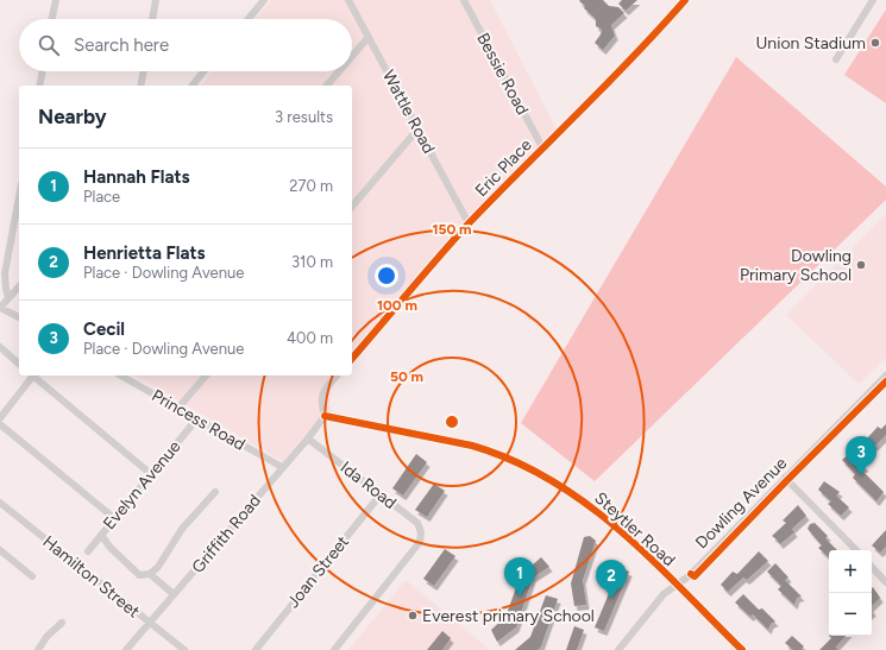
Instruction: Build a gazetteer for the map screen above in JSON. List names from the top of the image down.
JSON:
{
  "streets": {
    "street": [
      "Bessie Road",
      "Wattle Road",
      "Eric Place",
      "Princess Road",
      "Evelyn Avenue",
      "Ida Road",
      "Dowling Avenue",
      "Steytler Road",
      "Griffith Road",
      "Joan Street",
      "Hamilton Street"
    ]
  },
  "crossings": [
    ["Bessie Road", "Eric Place"],
    ["Wattle Road", "Eric Place"],
    ["Princess Road", "Evelyn Avenue"],
    ["Princess Road", "Griffith Road"],
    ["Ida Road", "Griffith Road"],
    ["Ida Road", "Joan Street"],
    ["Dowling Avenue", "Steytler Road"],
    ["Steytler Road", "Griffith Road"],
    ["Griffith Road", "Hamilton Street"]
  ],
  "places": ["Union Stadium", "Dowling Primary School", "Everest primary School"],
  "page": {
    "search": "Search here",
    "heading": ["Nearby", "3 results"],
    "list": [
      {
        "mark": "1",
        "name": "Hannah Flats",
        "note": "Place",
        "value": "270 m"
      },
      {
        "mark": "2",
        "name": "Henrietta Flats",
        "note": "Place · Dowling Avenue",
        "value": "310 m"
      },
      {
        "mark": "3",
        "name": "Cecil",
        "note": "Place · Dowling Avenue",
        "value": "400 m"
      }
    ],
    "pins": ["3", "1", "2"],
    "map_buttons": ["+", "−"]
  },
  "rings": ["150 m", "100 m", "50 m"]
}
